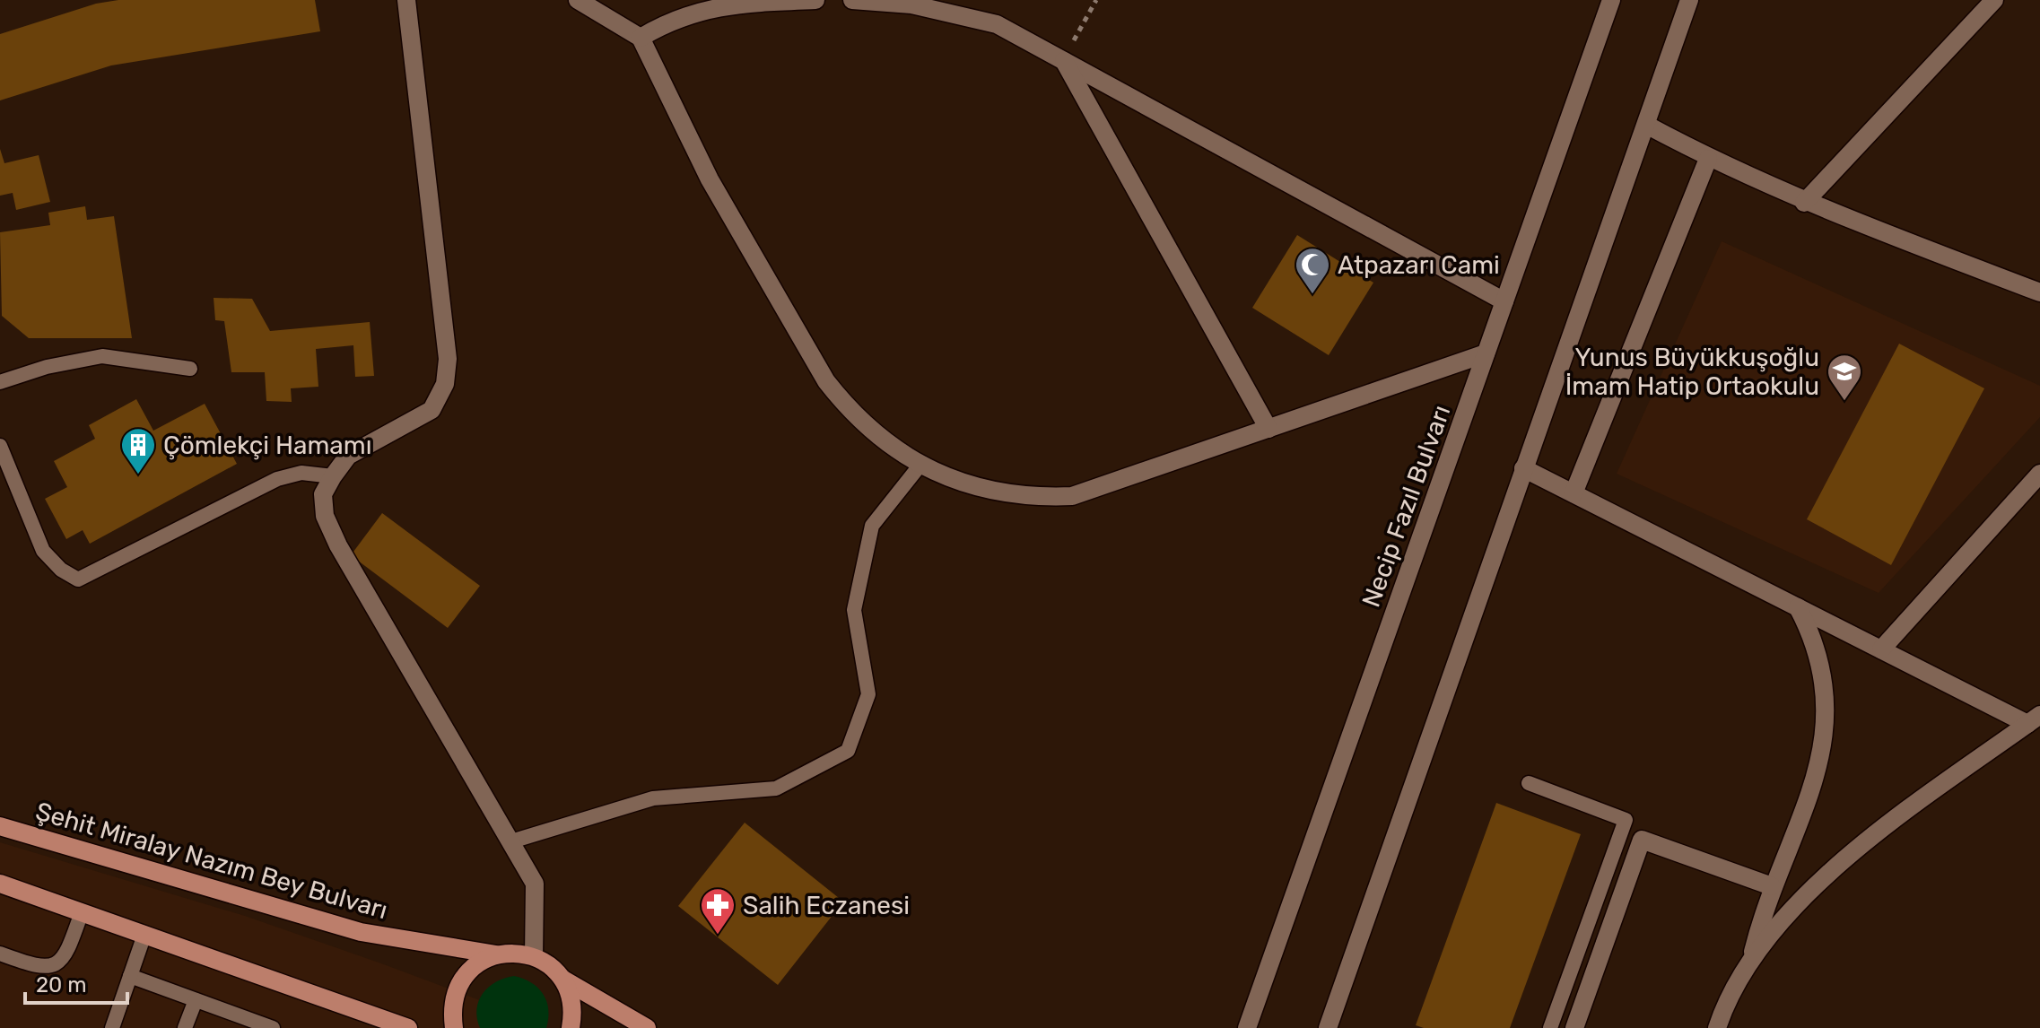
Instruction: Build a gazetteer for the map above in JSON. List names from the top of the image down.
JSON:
{
  "streets": {
    "main road": ["Şehit Miralay Nazım Bey Bulvarı"],
    "street": ["Necip Fazıl Bulvarı"]
  },
  "places": {
    "mosque": ["Atpazarı Cami"],
    "school or university": ["Yunus Büyükkuşoğlu İmam Hatip Ortaokulu"],
    "building": ["Çömlekçi Hamamı"],
    "pharmacy": ["Salih Eczanesi"]
  },
  "scale_bar": "20 m"
}
